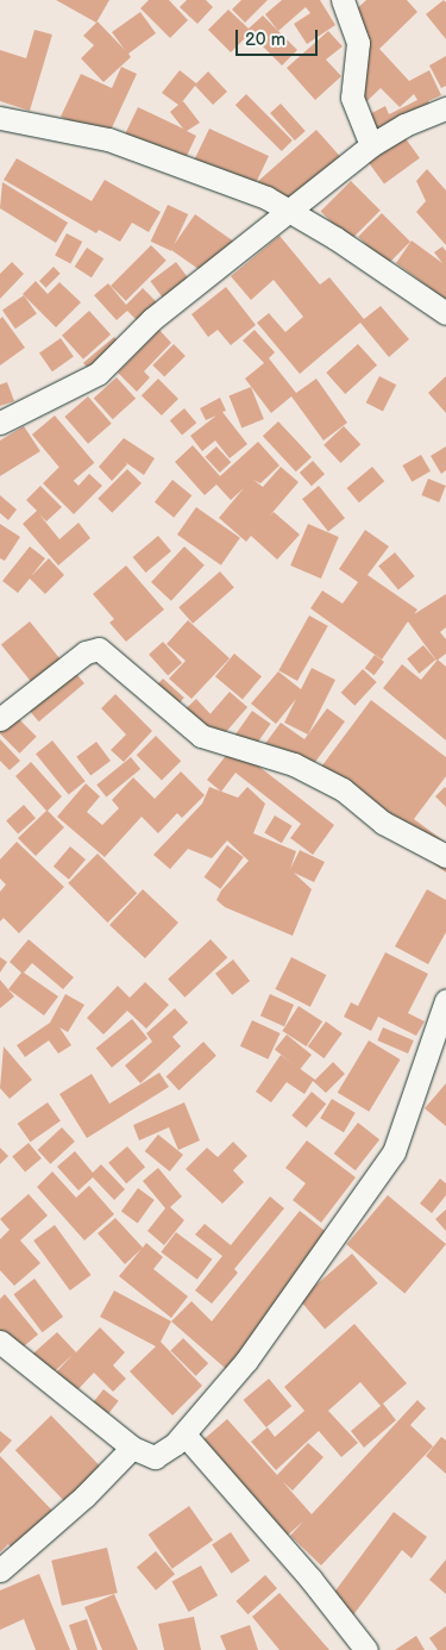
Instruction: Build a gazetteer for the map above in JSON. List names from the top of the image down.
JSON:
{
  "scale_bar": "20 m"
}
